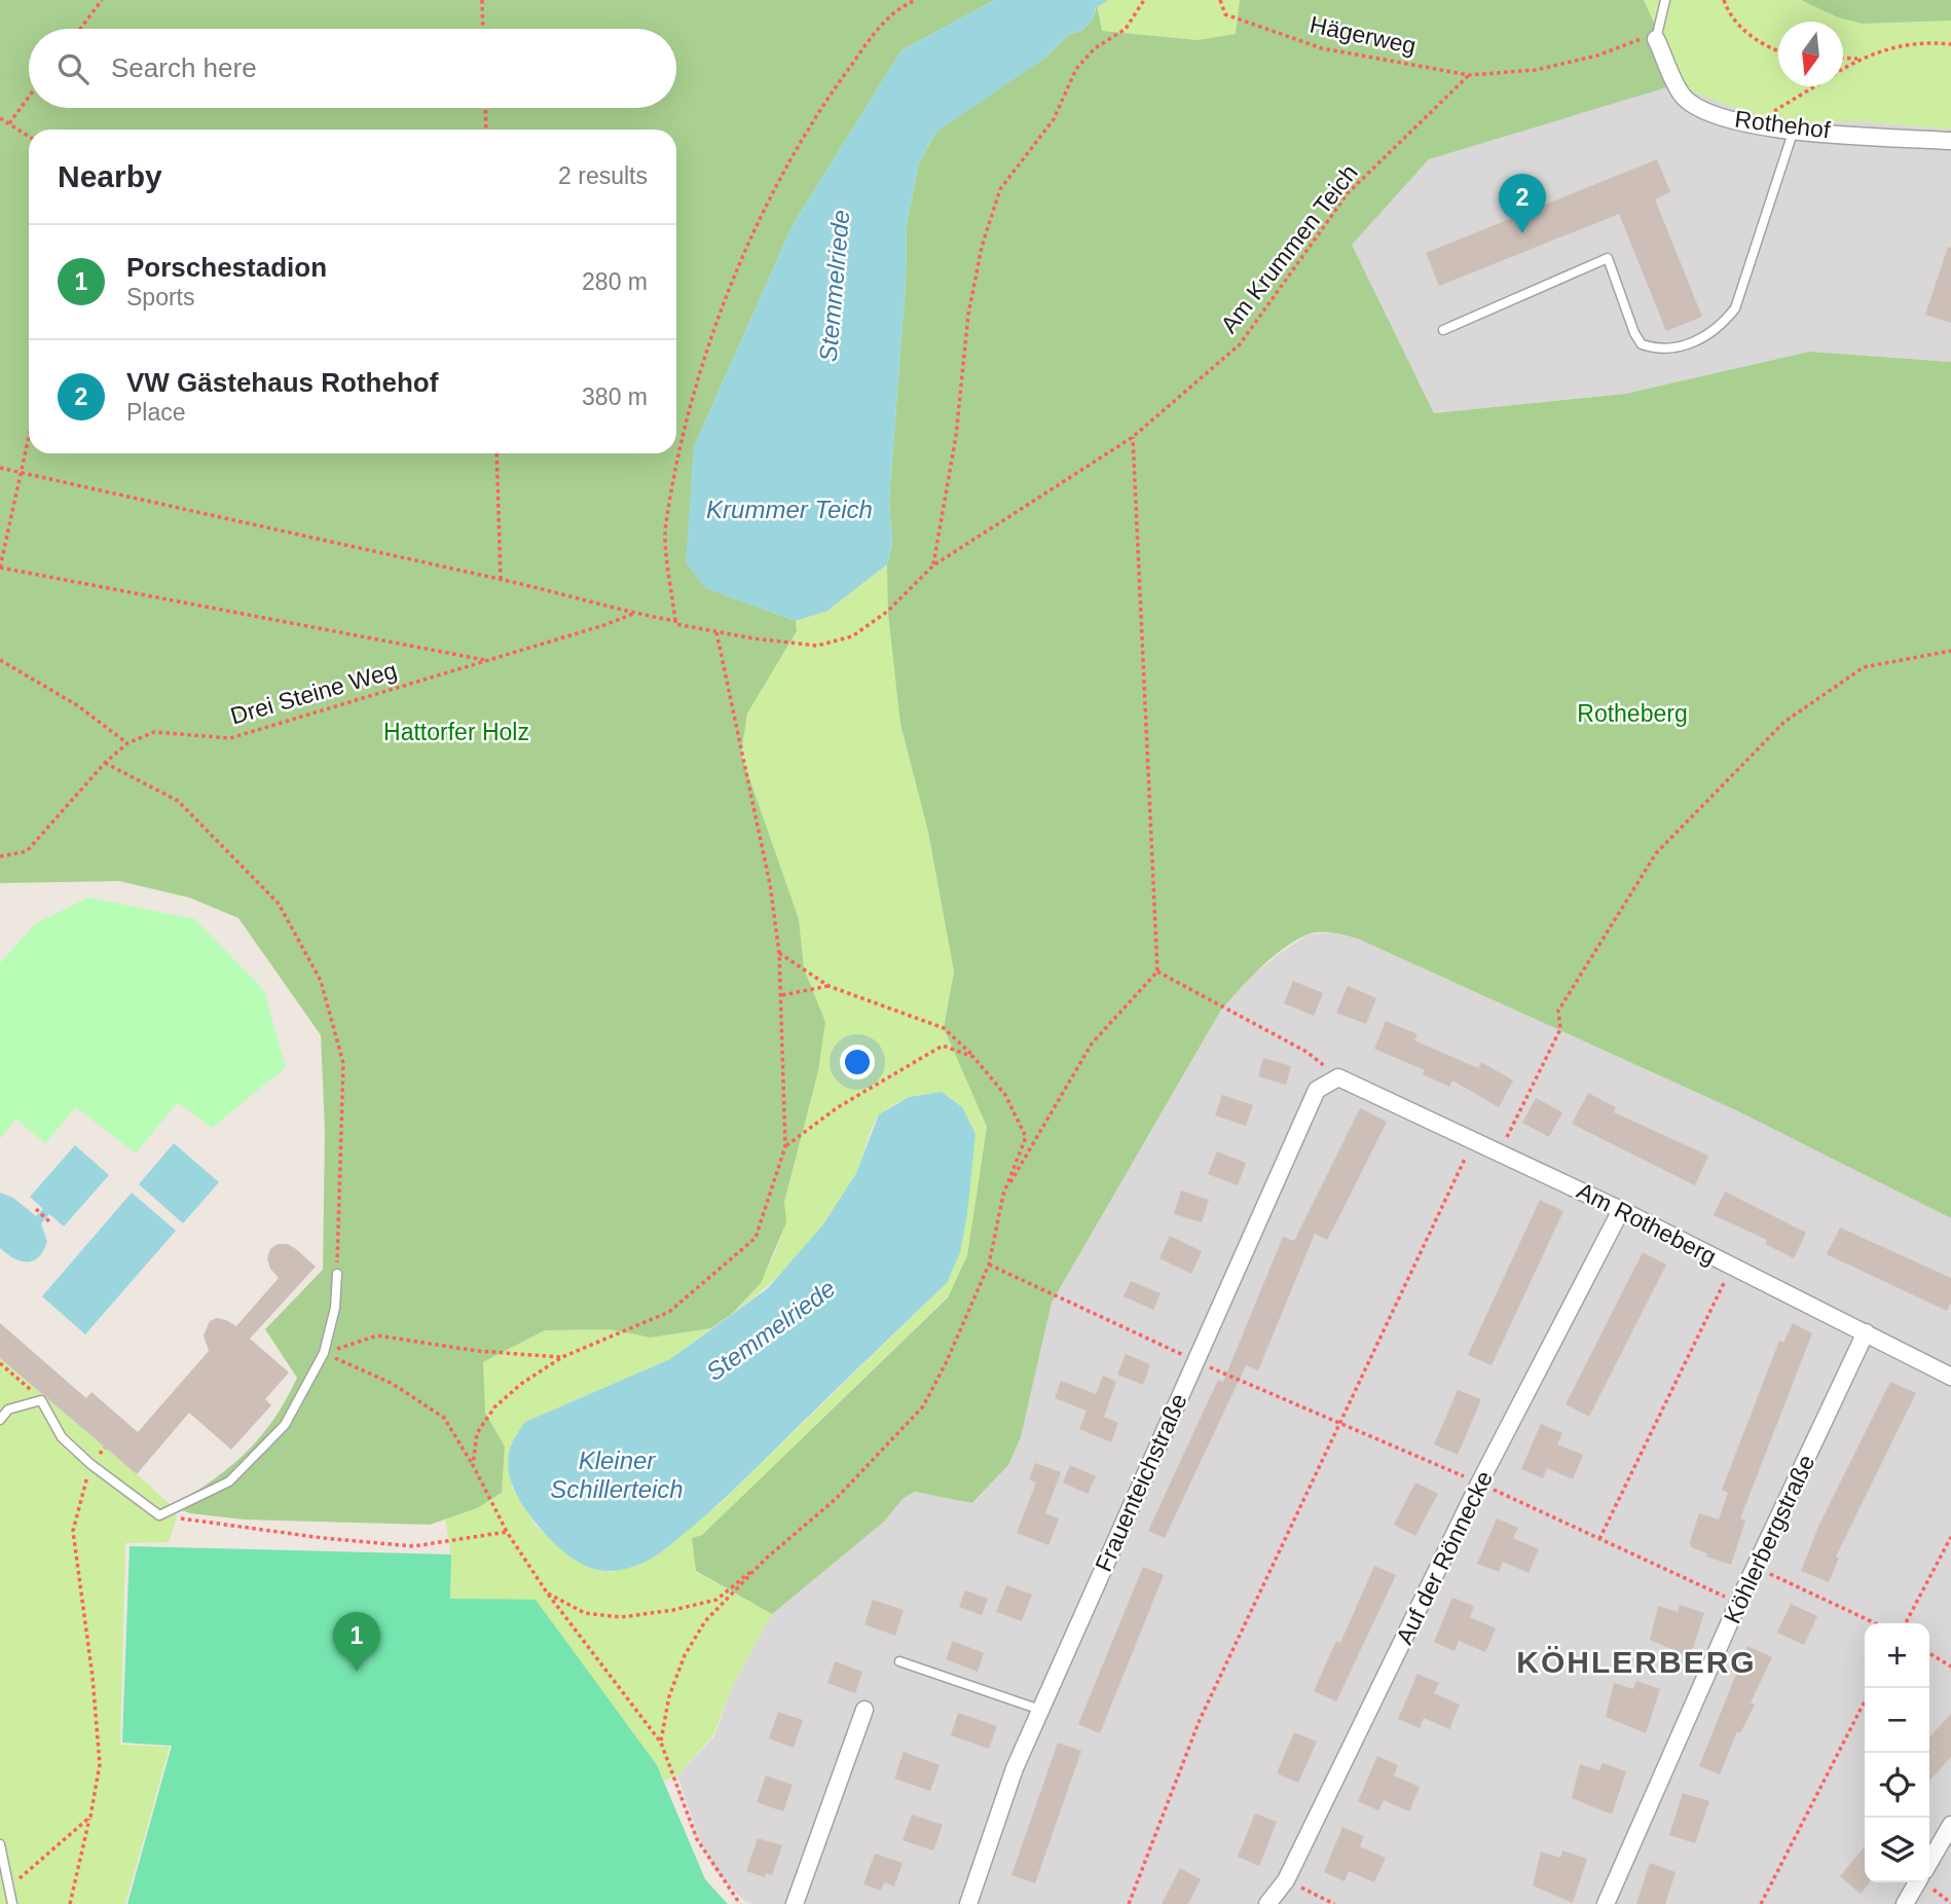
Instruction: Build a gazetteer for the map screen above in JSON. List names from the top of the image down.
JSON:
{
  "streets": {
    "street": [
      "Rothehof",
      "Am Rotheberg",
      "Frauenteichstraße",
      "Köhlerbergstraße",
      "Auf der Rönnecke"
    ],
    "path": ["Hägerweg", "Am Krummen Teich", "Drei Steine Weg"]
  },
  "crossings": [
    ["Hägerweg", "Am Krummen Teich"],
    ["Am Krummen Teich", "Drei Steine Weg"],
    ["Am Rotheberg", "Frauenteichstraße"],
    ["Am Rotheberg", "Köhlerbergstraße"],
    ["Am Rotheberg", "Auf der Rönnecke"]
  ],
  "districts": ["KÖHLERBERG"],
  "water": ["Stemmelriede", "Krummer Teich", "Kleiner Schillerteich"],
  "parks": ["Rotheberg", "Hattorfer Holz"],
  "north": "bottom",
  "page": {
    "search": "Search here",
    "heading": ["Nearby", "2 results"],
    "pins": ["2", "1"],
    "list": [
      {
        "mark": "1",
        "name": "Porschestadion",
        "note": "Sports",
        "value": "280 m"
      },
      {
        "mark": "2",
        "name": "VW Gästehaus Rothehof",
        "note": "Place",
        "value": "380 m"
      }
    ],
    "map_buttons": ["+", "−"]
  }
}
